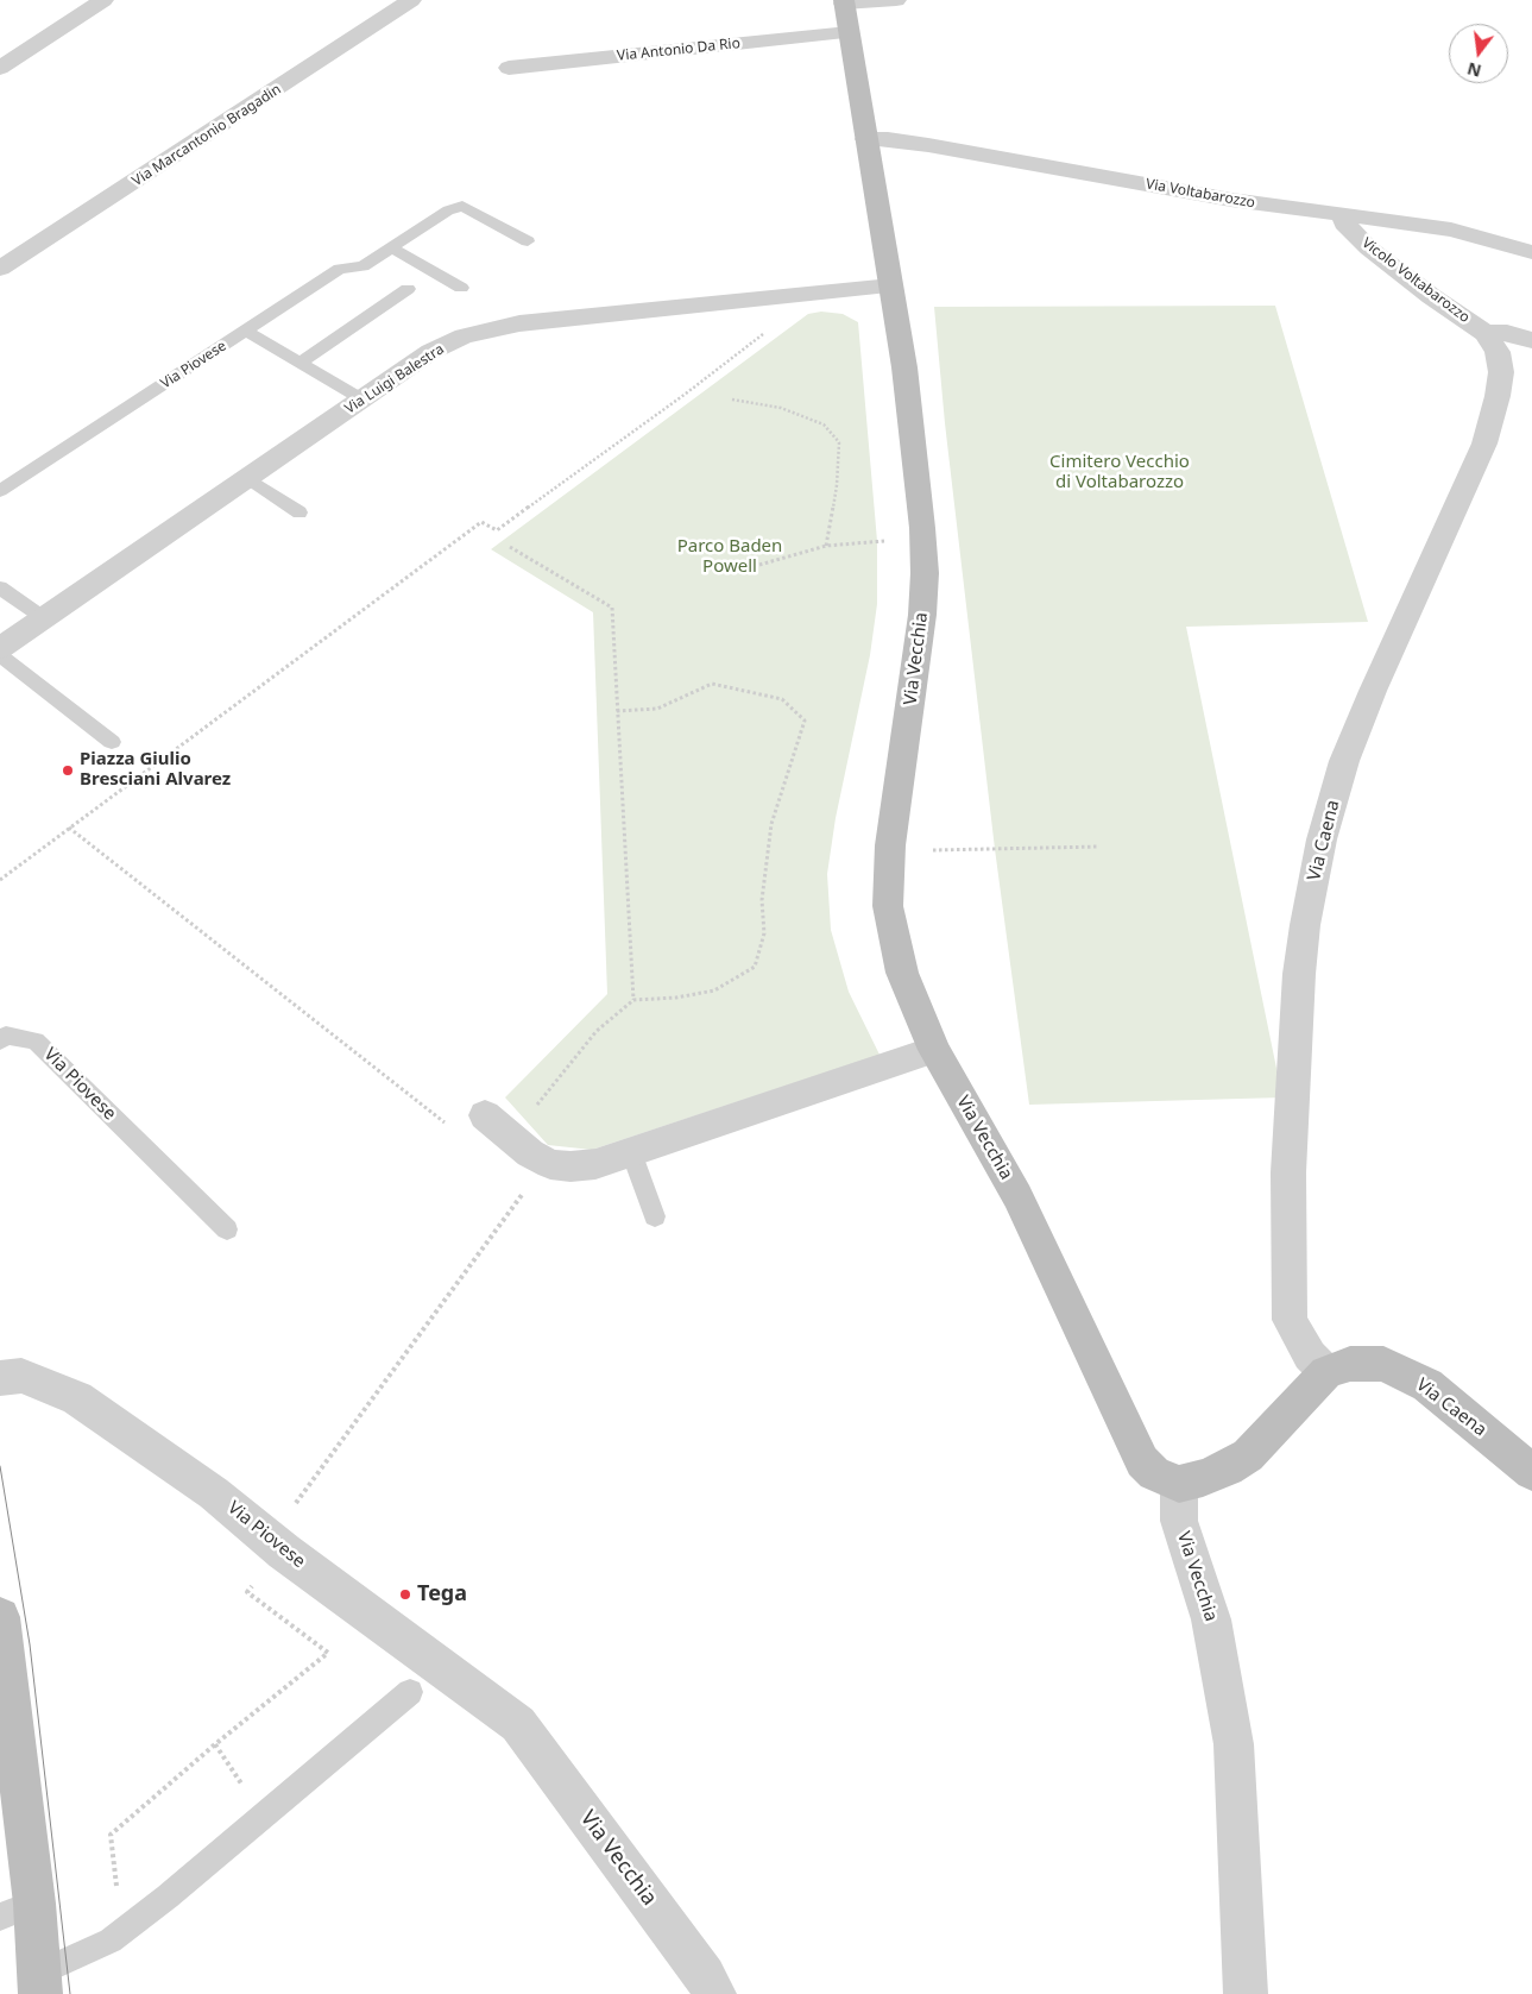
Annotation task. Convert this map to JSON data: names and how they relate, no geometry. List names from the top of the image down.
{
  "streets": {
    "street": [
      "Via Antonio Da Rio",
      "Via Marcantonio Bragadin",
      "Via Voltabarozzo",
      "Vicolo Voltabarozzo",
      "Via Piovese",
      "Via Luigi Balestra",
      "Via Vecchia",
      "Via Caena"
    ]
  },
  "crossings": [
    ["Via Voltabarozzo", "Vicolo Voltabarozzo"],
    ["Vicolo Voltabarozzo", "Via Caena"],
    ["Via Piovese", "Via Vecchia"],
    ["Via Luigi Balestra", "Via Vecchia"],
    ["Via Vecchia", "Via Caena"]
  ],
  "parks": ["Cimitero Vecchio di Voltabarozzo", "Parco Baden Powell"],
  "places": ["Piazza Giulio Bresciani Alvarez", "Tega"],
  "north": "bottom"
}
